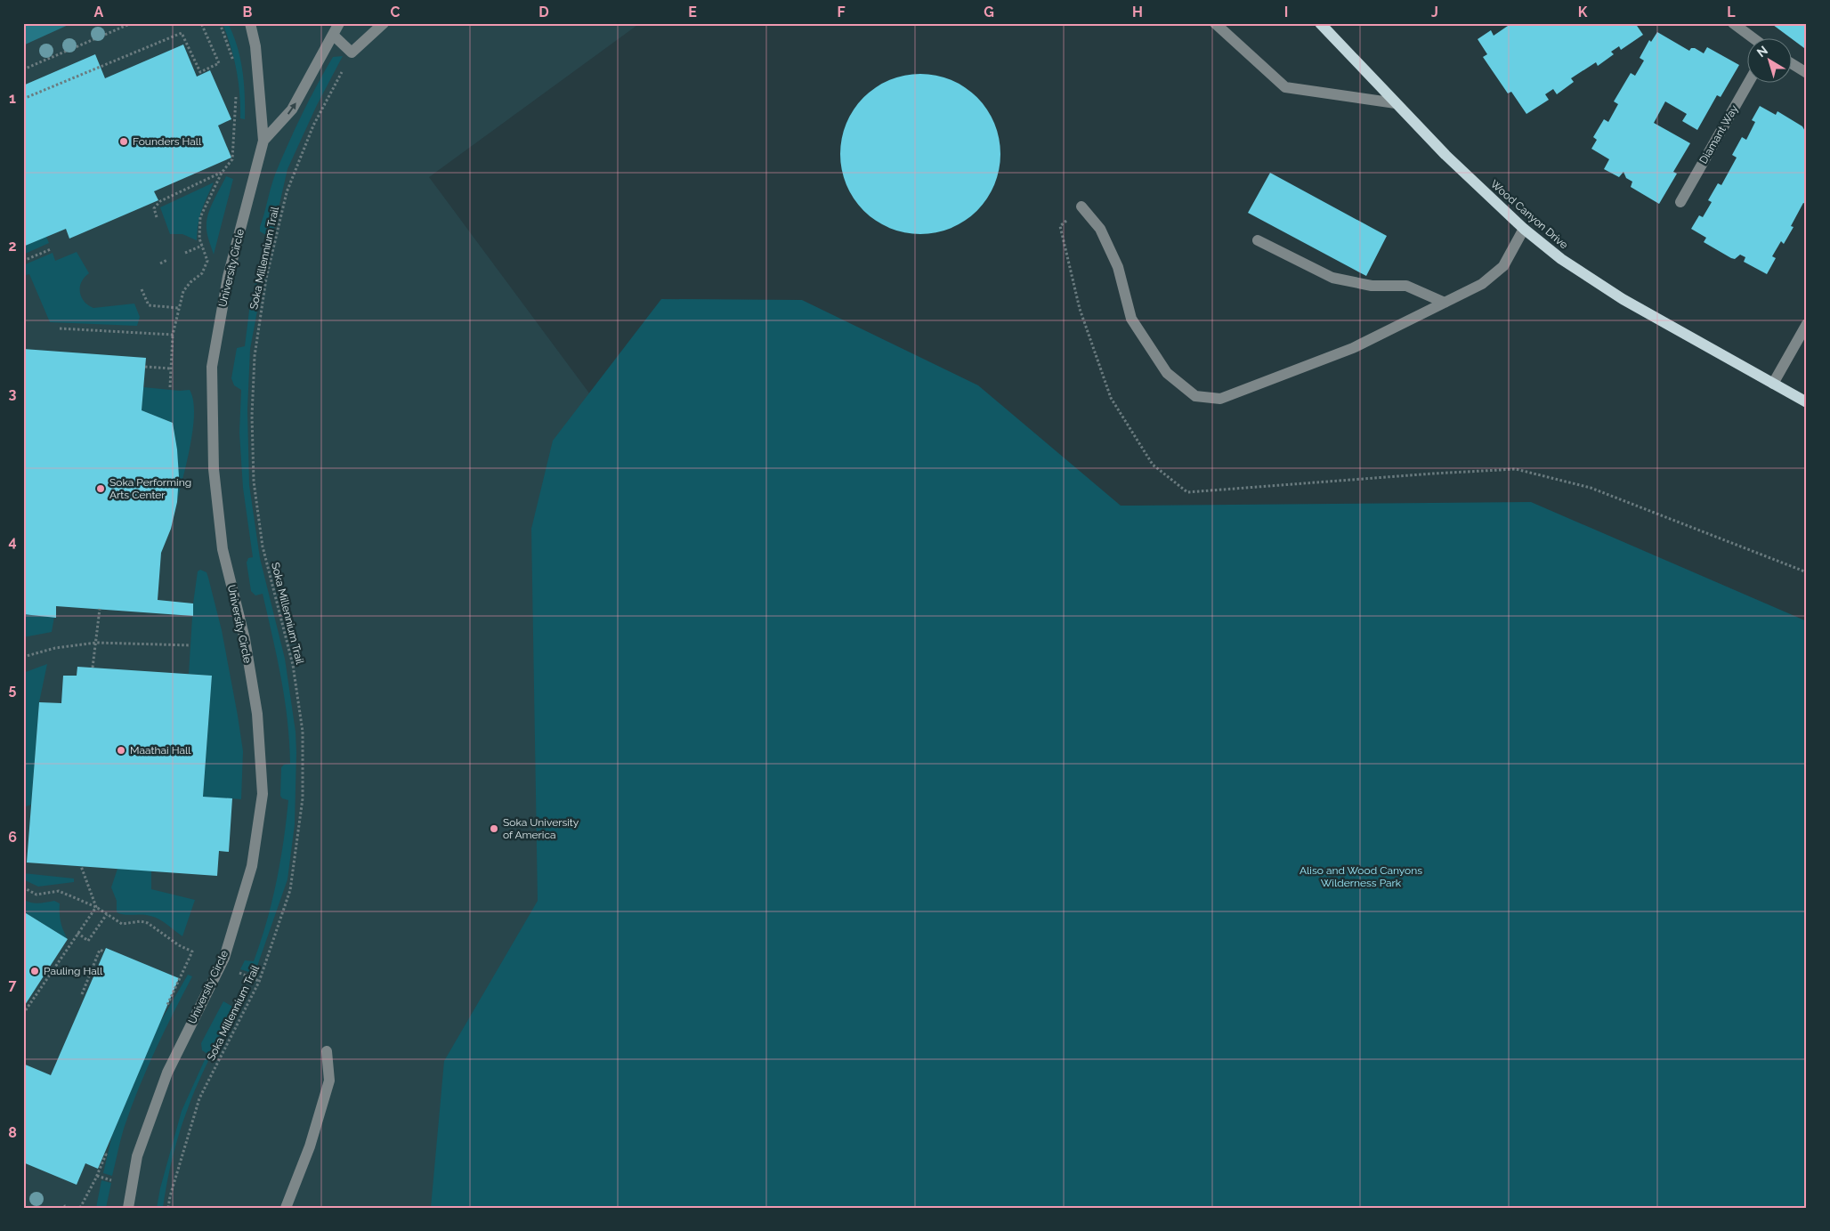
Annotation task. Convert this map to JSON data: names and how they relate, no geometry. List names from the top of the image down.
{
  "streets": {
    "main road": ["Wood Canyon Drive"],
    "street": ["Diamant Way", "University Circle"],
    "path": ["Soka Millennium Trail"]
  },
  "parks": ["Aliso and Wood Canyons Wilderness Park"],
  "places": [
    "Founders Hall",
    "Soka Performing Arts Center",
    "Maathai Hall",
    "Soka University of America",
    "Pauling Hall"
  ],
  "north": "top left",
  "grid": {
    "columns": [
      "A",
      "B",
      "C",
      "D",
      "E",
      "F",
      "G",
      "H",
      "I",
      "J",
      "K",
      "L"
    ],
    "rows": [
      "1",
      "2",
      "3",
      "4",
      "5",
      "6",
      "7",
      "8"
    ]
  }
}
